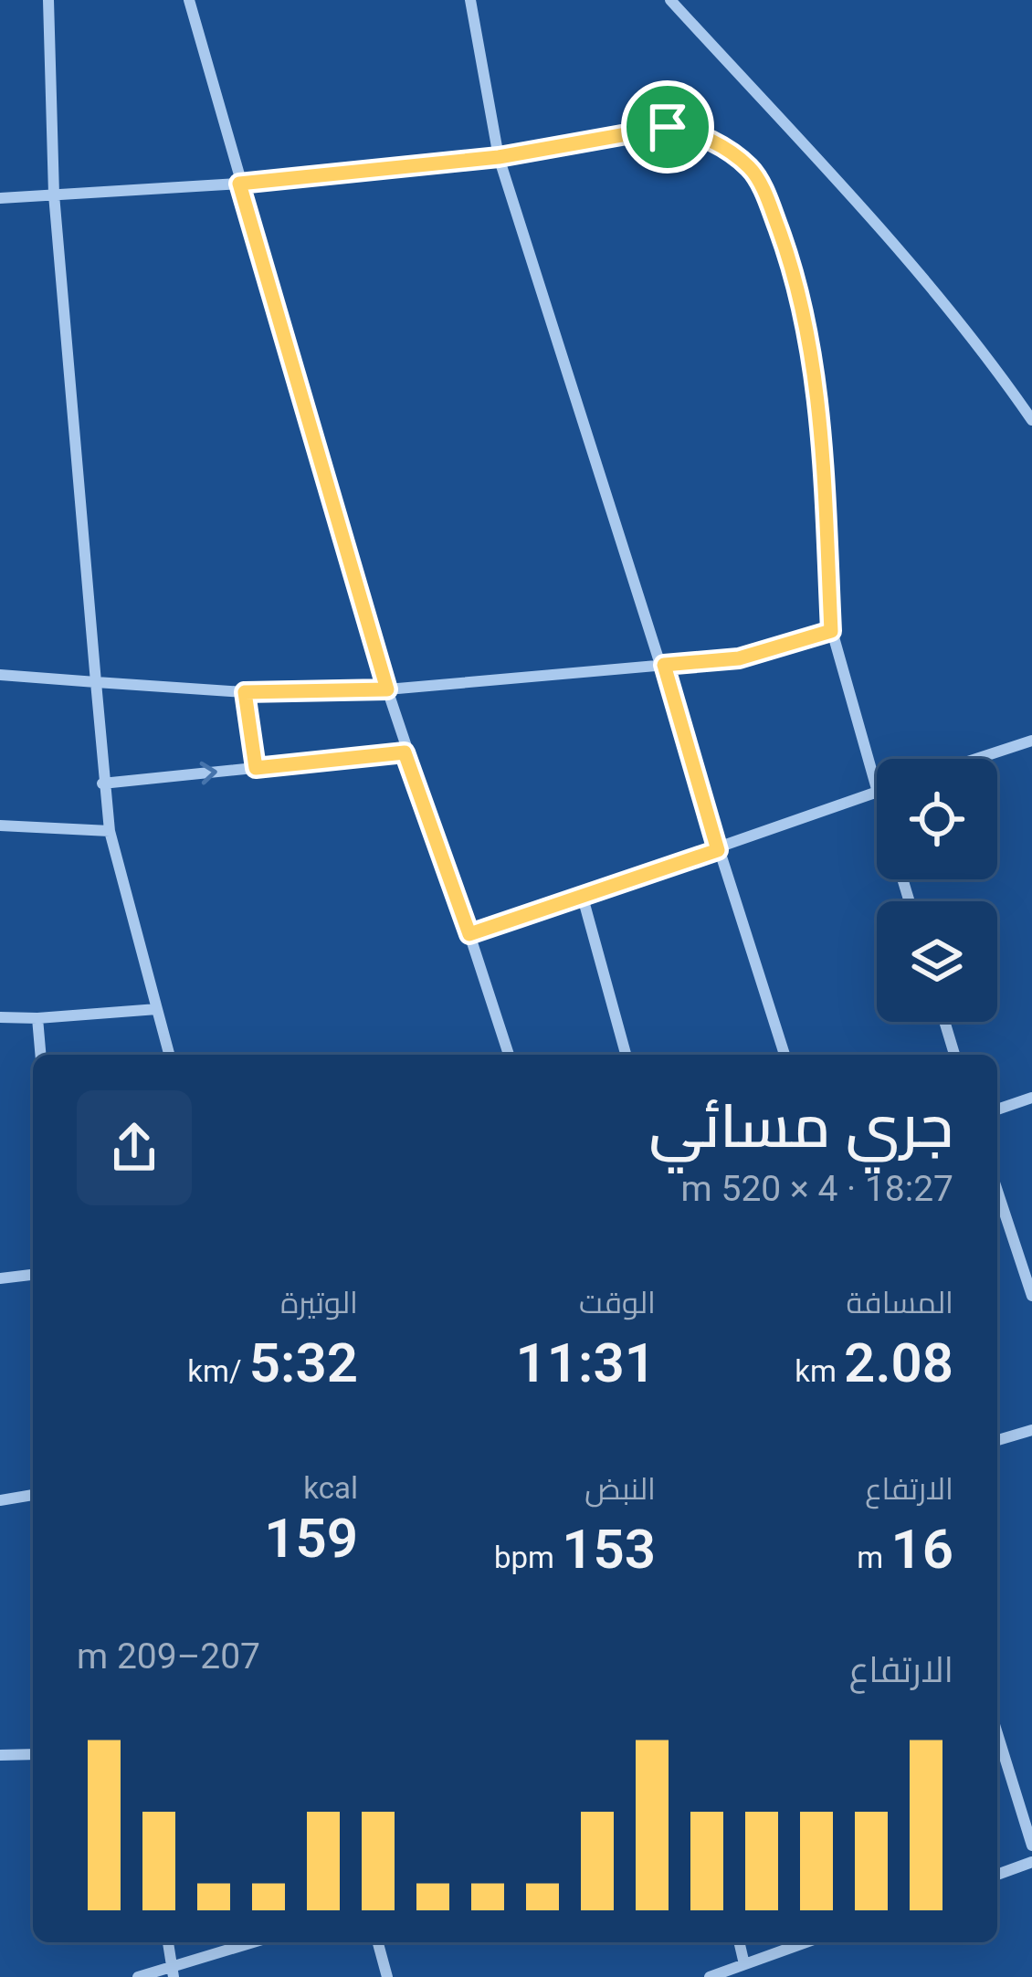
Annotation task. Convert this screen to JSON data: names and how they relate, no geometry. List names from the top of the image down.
{
  "page": {
    "heading": ["جري مسائي", "18:27 · 4 × 520 m"],
    "stats": [
      ["المسافة", "2.08 km"],
      ["الوقت", "11:31"],
      ["الوتيرة", "5:32 /km"],
      ["الارتفاع", "16 m"],
      ["النبض", "153 bpm"],
      ["kcal", "159"]
    ],
    "chart": ["الارتفاع", "207–209 m"]
  }
}
